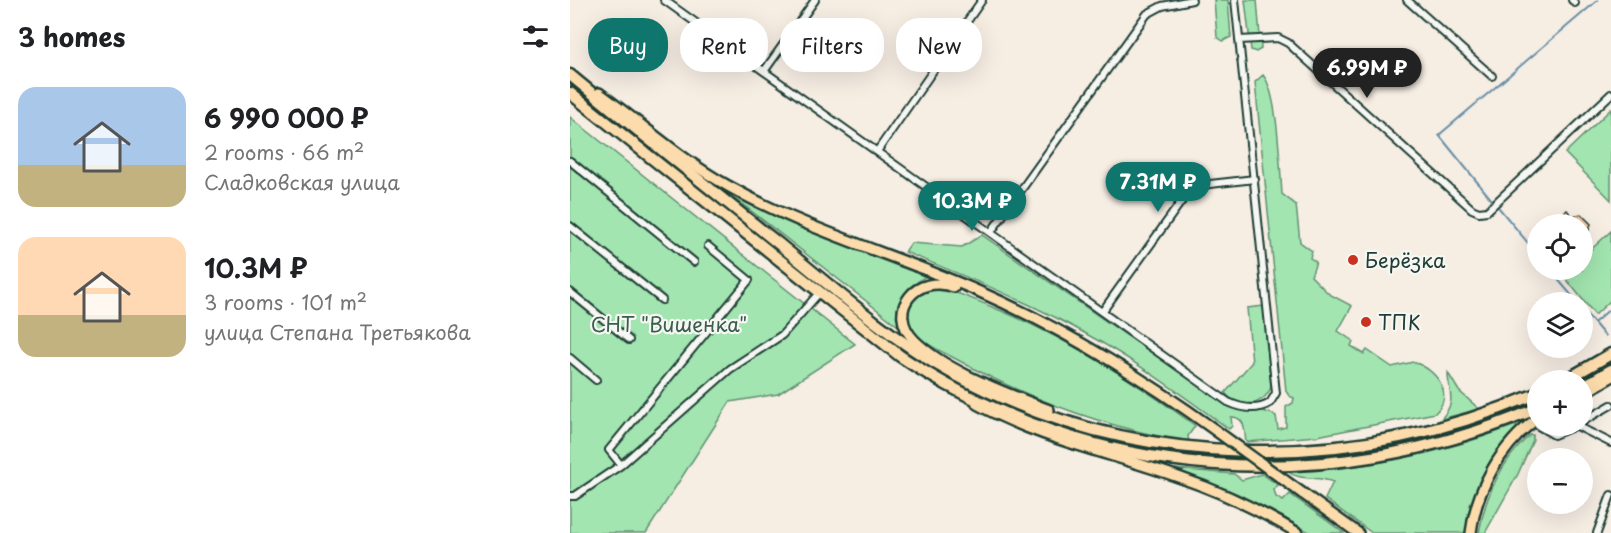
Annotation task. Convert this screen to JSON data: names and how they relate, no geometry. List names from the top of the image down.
{
  "parks": ["СНТ \"Вишенка\""],
  "places": ["Берёзка", "ТПК"],
  "page": {
    "heading": "3 homes",
    "chip": [
      "Buy",
      "Rent",
      "Filters",
      "New"
    ],
    "price": ["6.99M ₽", "7.31M ₽", "10.3M ₽"],
    "list": [
      {
        "name": "6 990 000 ₽",
        "note": "2 rooms · 66 m² · Сладковская улица"
      },
      {
        "name": "10.3M ₽",
        "note": "3 rooms · 101 m² · улица Степана Третьякова"
      }
    ],
    "map_buttons": ["+", "−"]
  }
}
